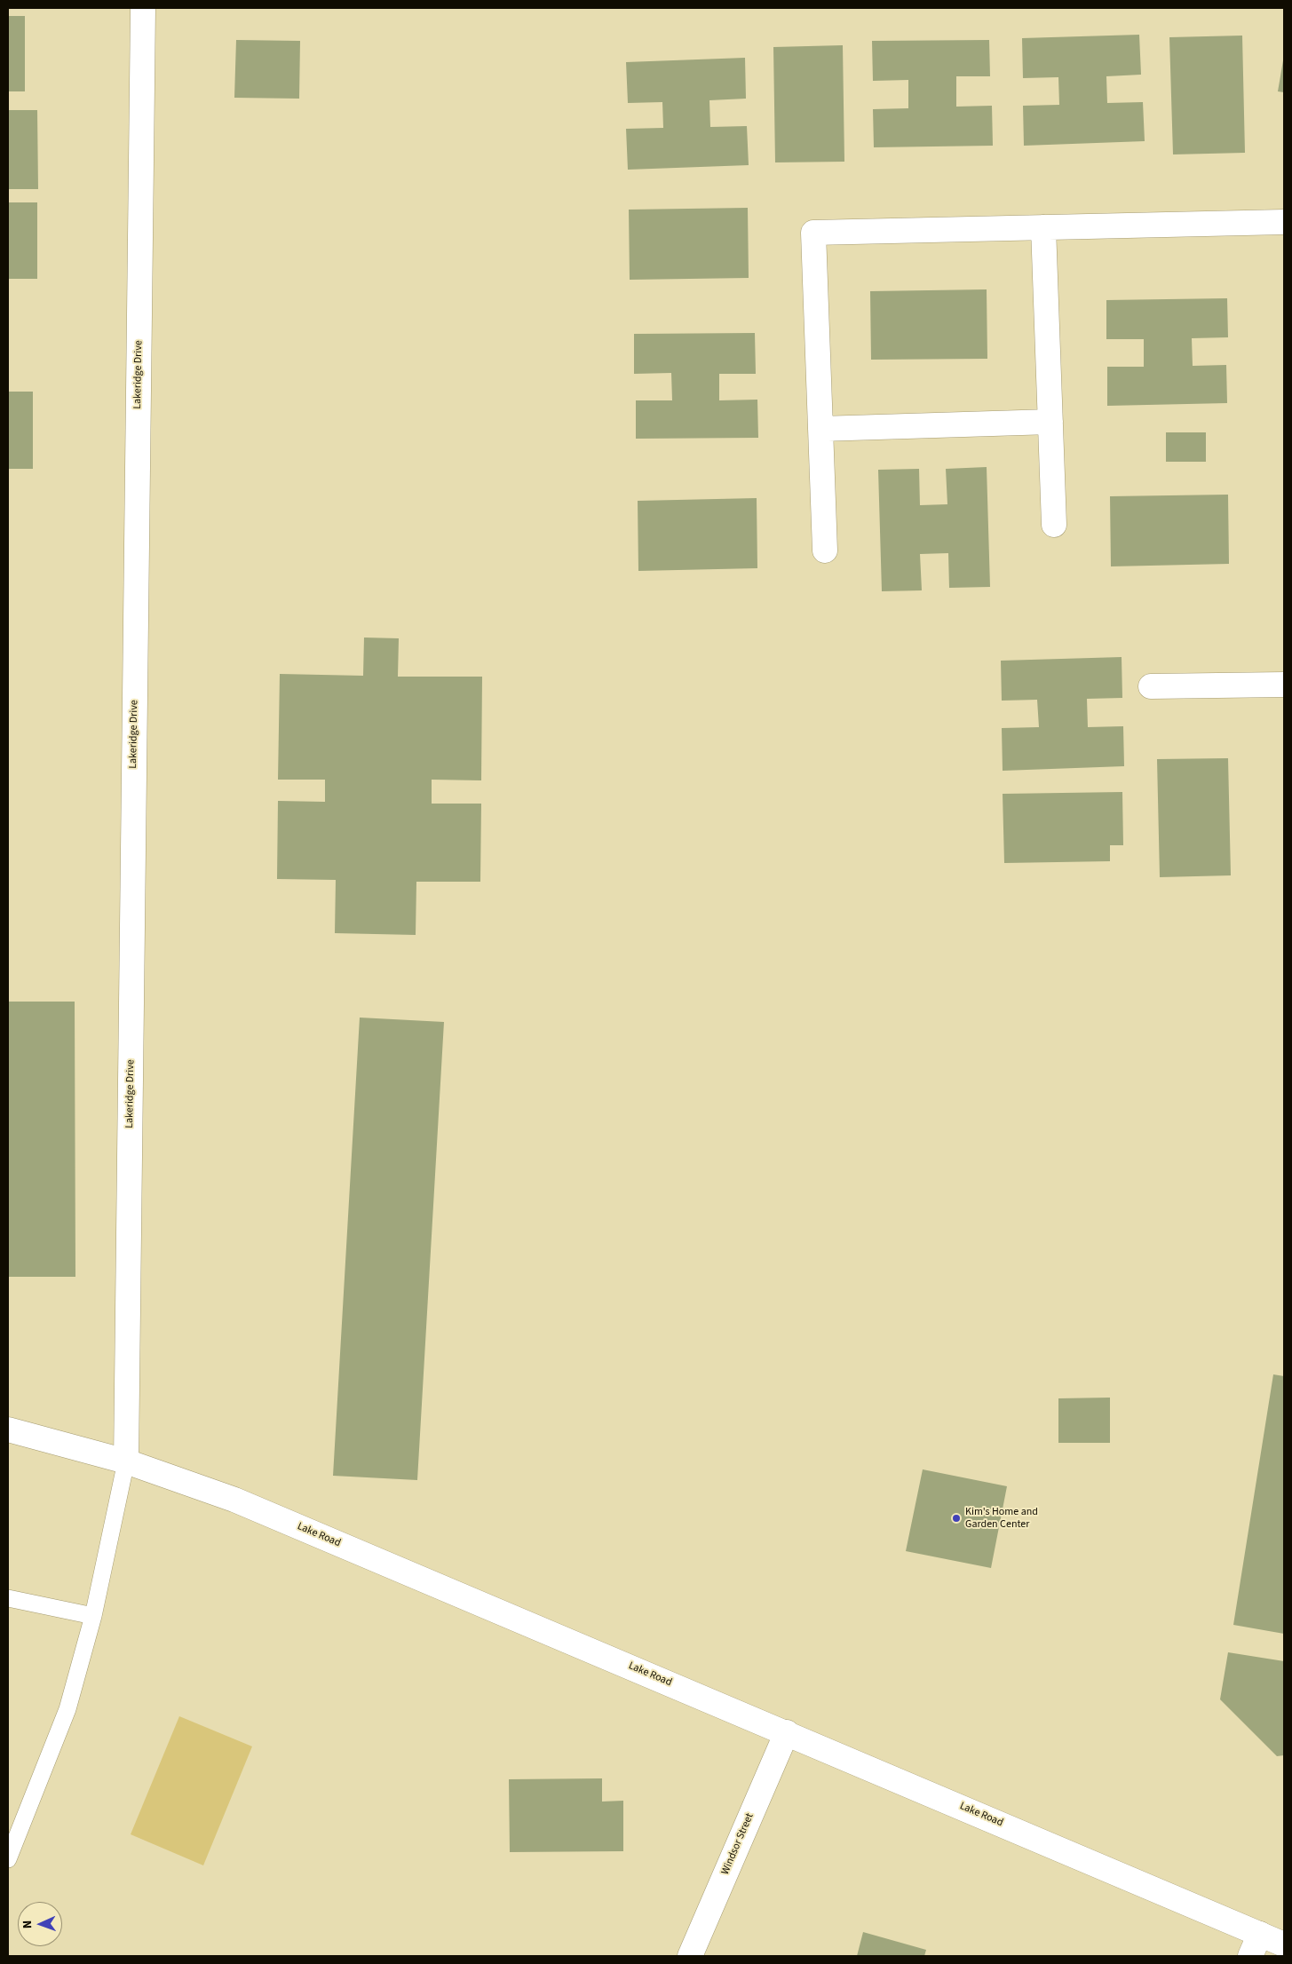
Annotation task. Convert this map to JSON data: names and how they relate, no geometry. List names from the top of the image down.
{
  "streets": {
    "street": ["Lakeridge Drive", "Lake Road", "Windsor Street"]
  },
  "crossings": [
    ["Lakeridge Drive", "Lake Road"],
    ["Lake Road", "Windsor Street"]
  ],
  "places": ["Kim's Home and Garden Center"],
  "north": "left"
}
